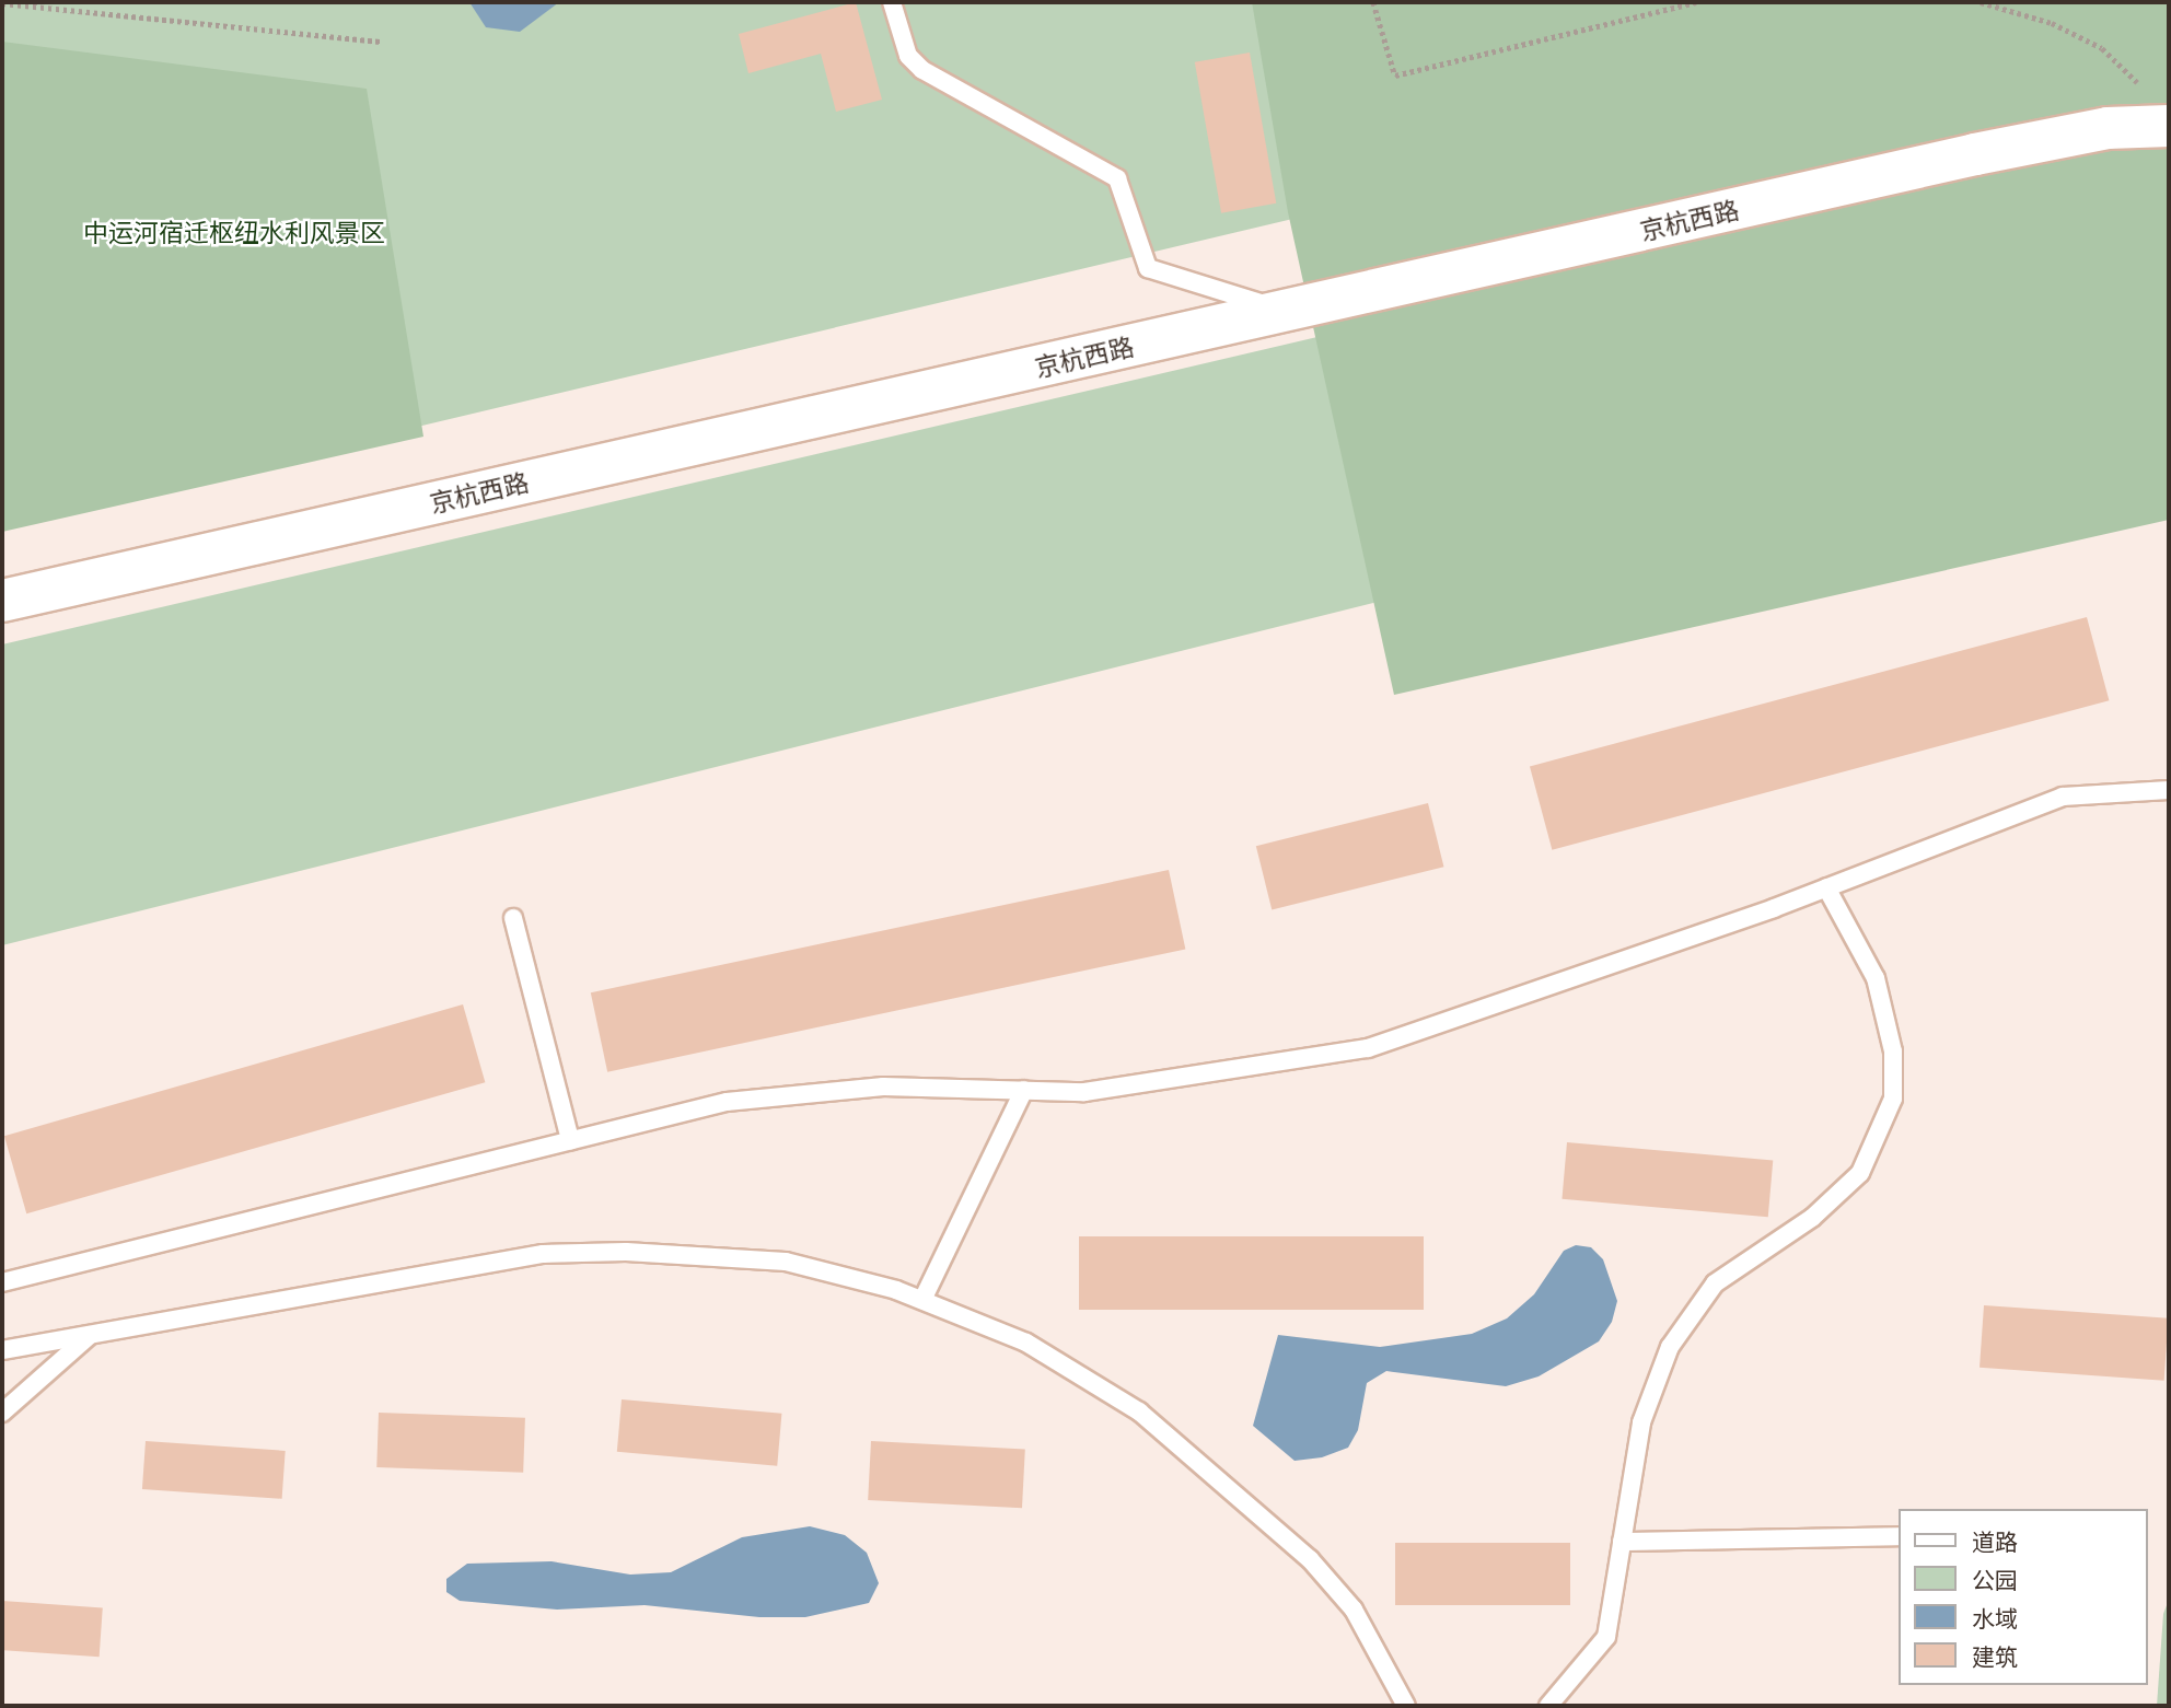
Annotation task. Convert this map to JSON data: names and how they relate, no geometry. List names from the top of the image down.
{
  "streets": {
    "street": ["京杭西路"]
  },
  "parks": ["中运河宿迁枢纽水利风景区"],
  "legend": [
    "道路",
    "公园",
    "水域",
    "建筑"
  ]
}
